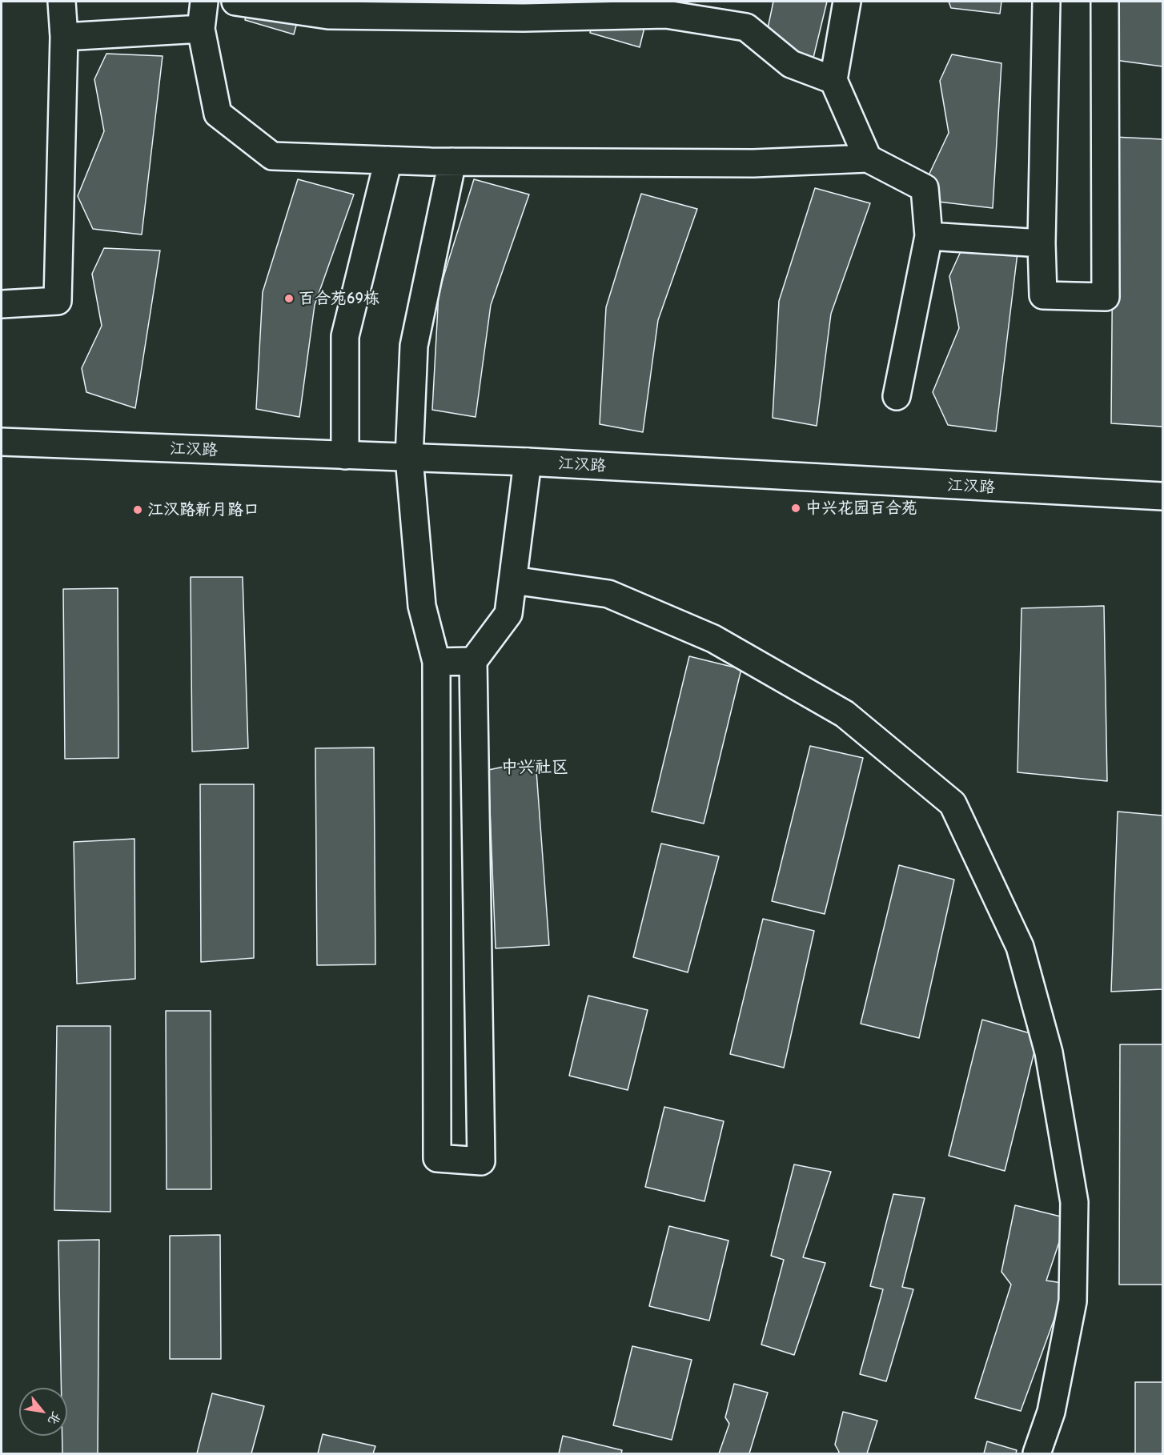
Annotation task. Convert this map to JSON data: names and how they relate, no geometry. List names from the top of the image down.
{
  "streets": {
    "street": ["江汉路"]
  },
  "districts": ["中兴社区"],
  "places": ["百合苑69栋", "中兴花园百合苑", "江汉路新月路口"],
  "north": "bottom right"
}
